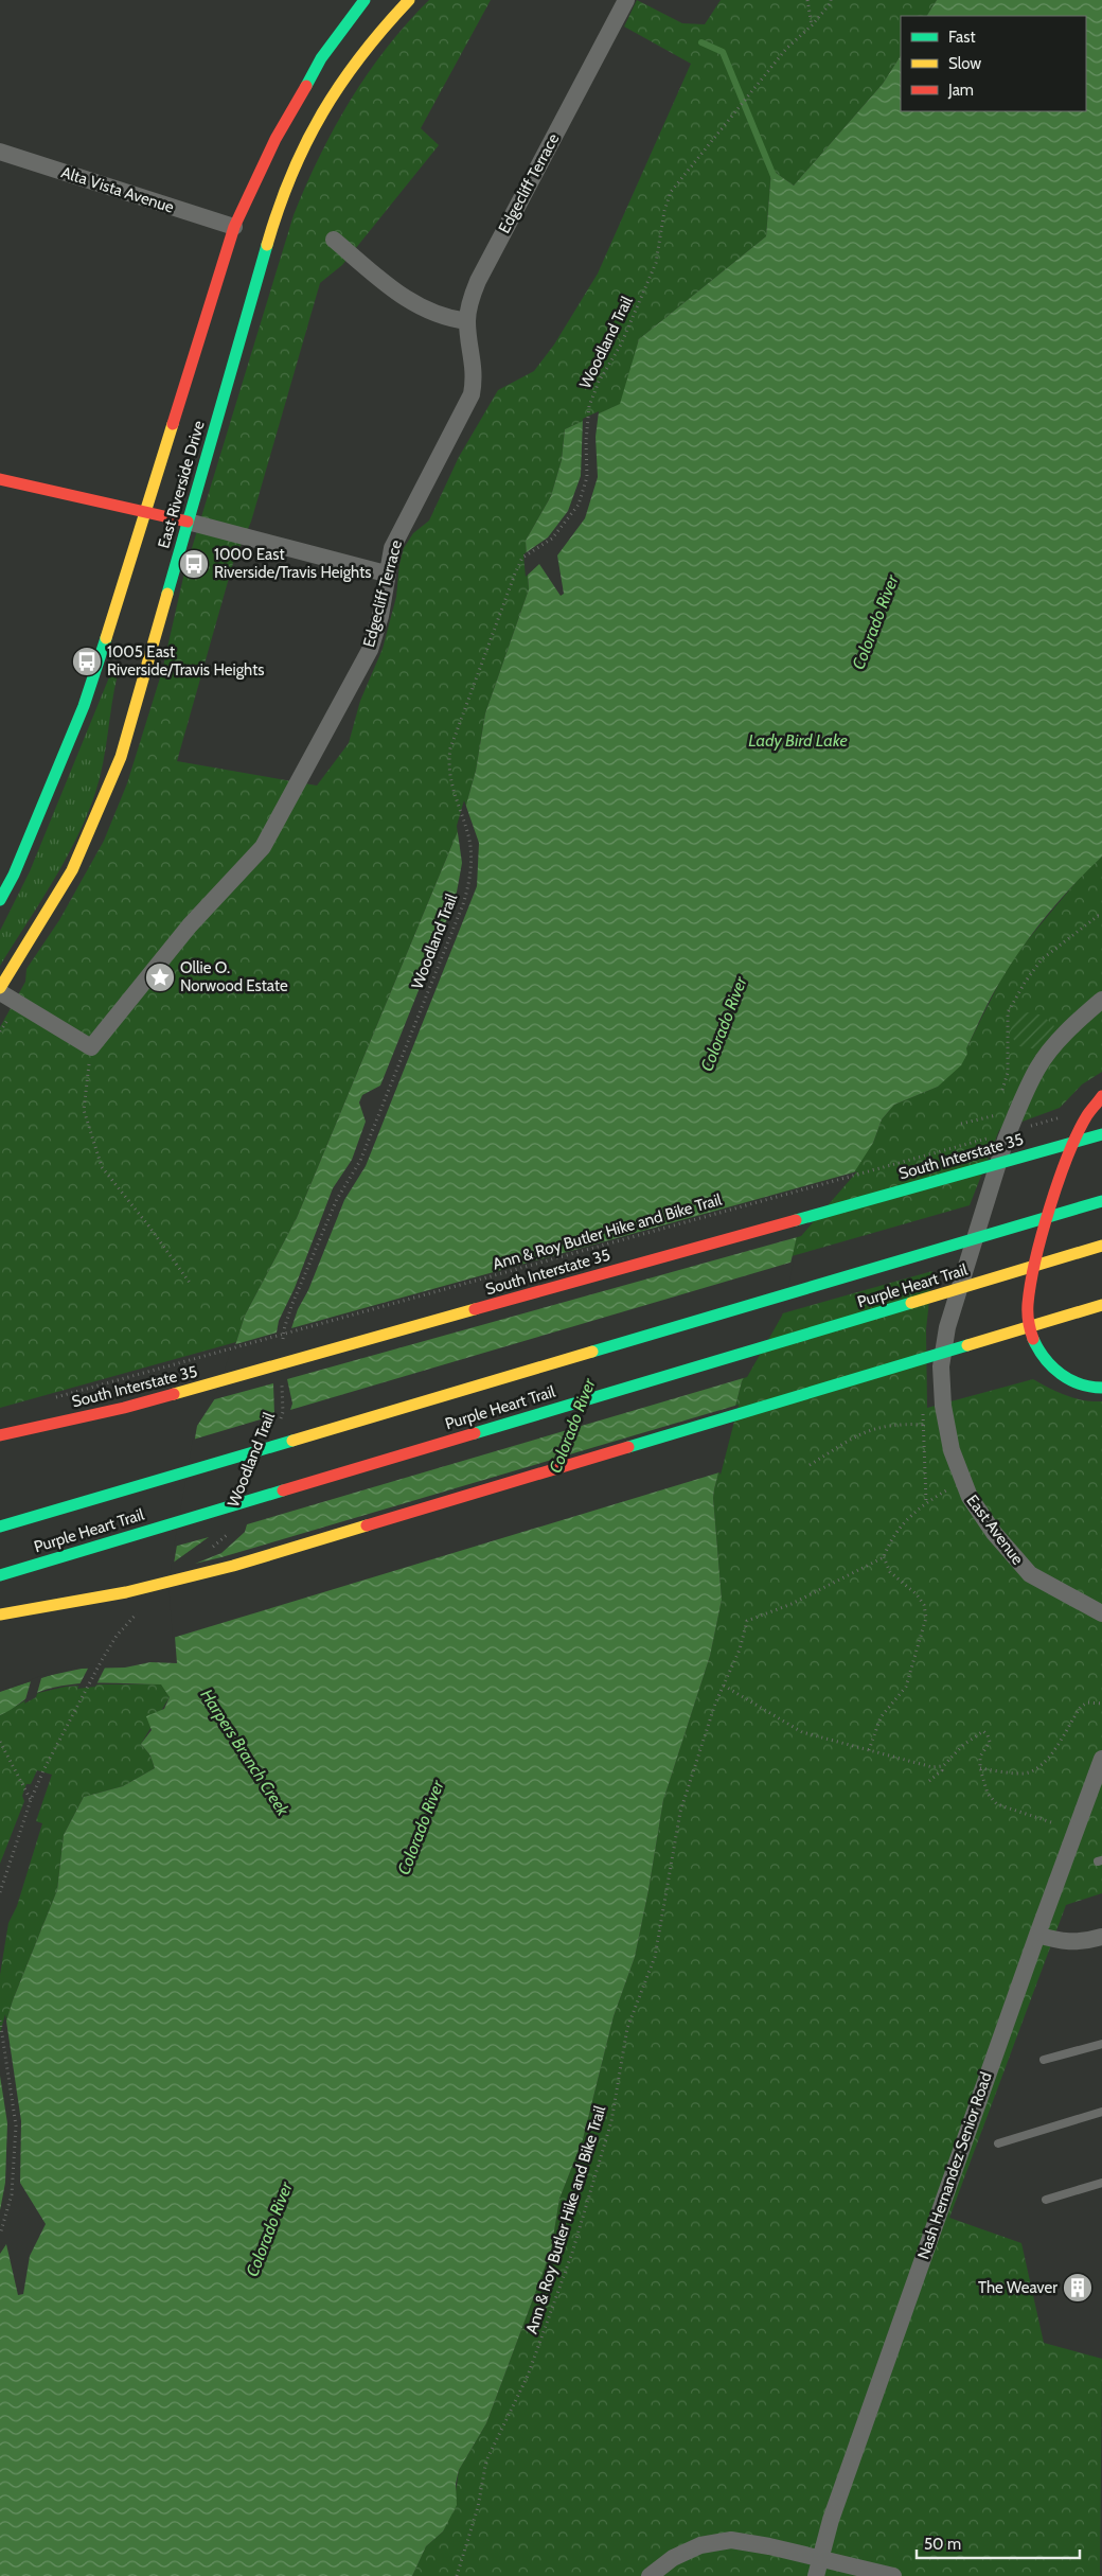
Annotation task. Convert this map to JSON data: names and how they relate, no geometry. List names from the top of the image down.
{
  "streets": {
    "main road": ["East Riverside Drive", "South Interstate 35", "Purple Heart Trail"],
    "street": [
      "Edgecliff Terrace",
      "Alta Vista Avenue",
      "East Avenue",
      "Nash Hernandez Senior Road"
    ],
    "path": ["Woodland Trail", "Ann & Roy Butler Hike and Bike Trail"]
  },
  "crossings": [
    ["Alta Vista Avenue", "East Riverside Drive"]
  ],
  "water": ["Colorado River", "Lady Bird Lake", "Harpers Branch Creek"],
  "places": {
    "bus stop": ["1000 East Riverside/Travis Heights", "1005 East Riverside/Travis Heights"],
    "place": ["Ollie O. Norwood Estate"],
    "building": ["The Weaver"]
  },
  "legend": ["Fast", "Slow", "Jam"],
  "scale_bar": "50 m"
}
